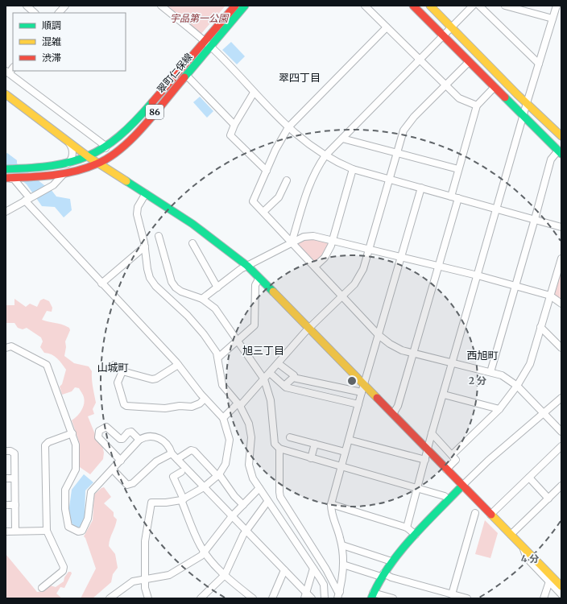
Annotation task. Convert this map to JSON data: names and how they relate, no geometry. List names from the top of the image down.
{
  "streets": {
    "street": ["翠町仁保線", "86"]
  },
  "districts": [
    "翠四丁目",
    "旭三丁目",
    "西旭町",
    "山城町"
  ],
  "parks": ["宇品第一公園"],
  "legend": ["順調", "混雑", "渋滞"],
  "rings": ["2 分", "4 分"]
}
